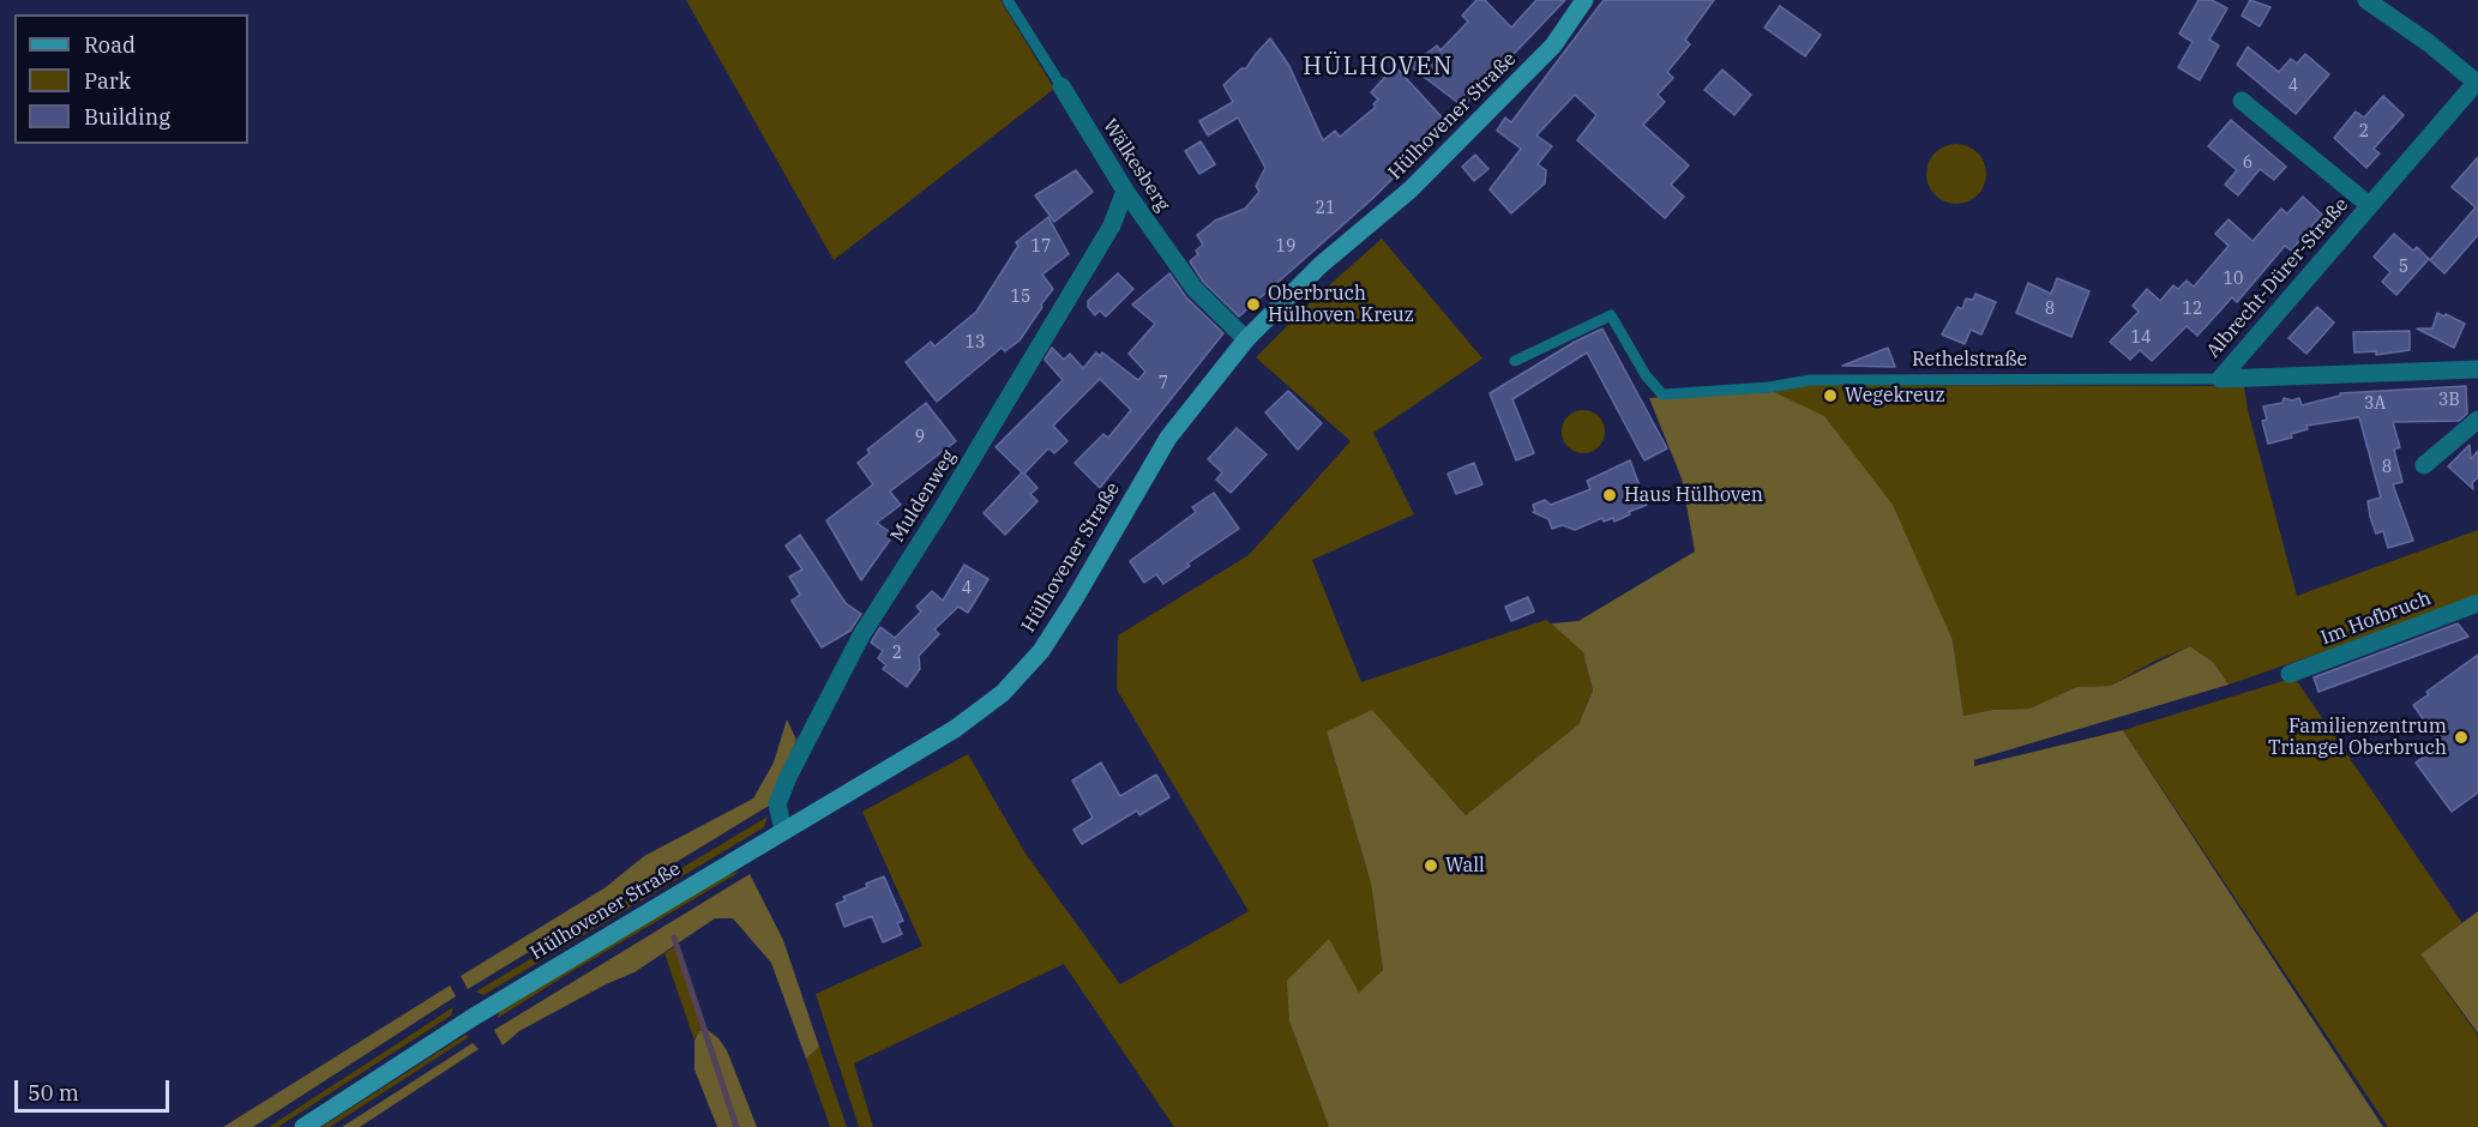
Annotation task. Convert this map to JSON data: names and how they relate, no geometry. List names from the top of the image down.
{
  "streets": {
    "main road": ["Hülhovener Straße"],
    "street": [
      "Wälkesberg",
      "Albrecht-Dürer-Straße",
      "Rethelstraße",
      "Muldenweg",
      "Im Hofbruch"
    ]
  },
  "crossings": [
    ["Hülhovener Straße", "Wälkesberg"],
    ["Hülhovener Straße", "Muldenweg"],
    ["Wälkesberg", "Muldenweg"],
    ["Albrecht-Dürer-Straße", "Rethelstraße"]
  ],
  "districts": ["HÜLHOVEN"],
  "places": [
    "Oberbruch Hülhoven Kreuz",
    "Wegekreuz",
    "Haus Hülhoven",
    "Familienzentrum Triangel Oberbruch",
    "Wall"
  ],
  "house_numbers": [
    "4",
    "2",
    "6",
    "21",
    "17",
    "19",
    "5",
    "10",
    "15",
    "8",
    "12",
    "14",
    "13",
    "7",
    "3B",
    "3A",
    "9",
    "8",
    "4",
    "2"
  ],
  "legend": ["Road", "Park", "Building"],
  "scale_bar": "50 m"
}
